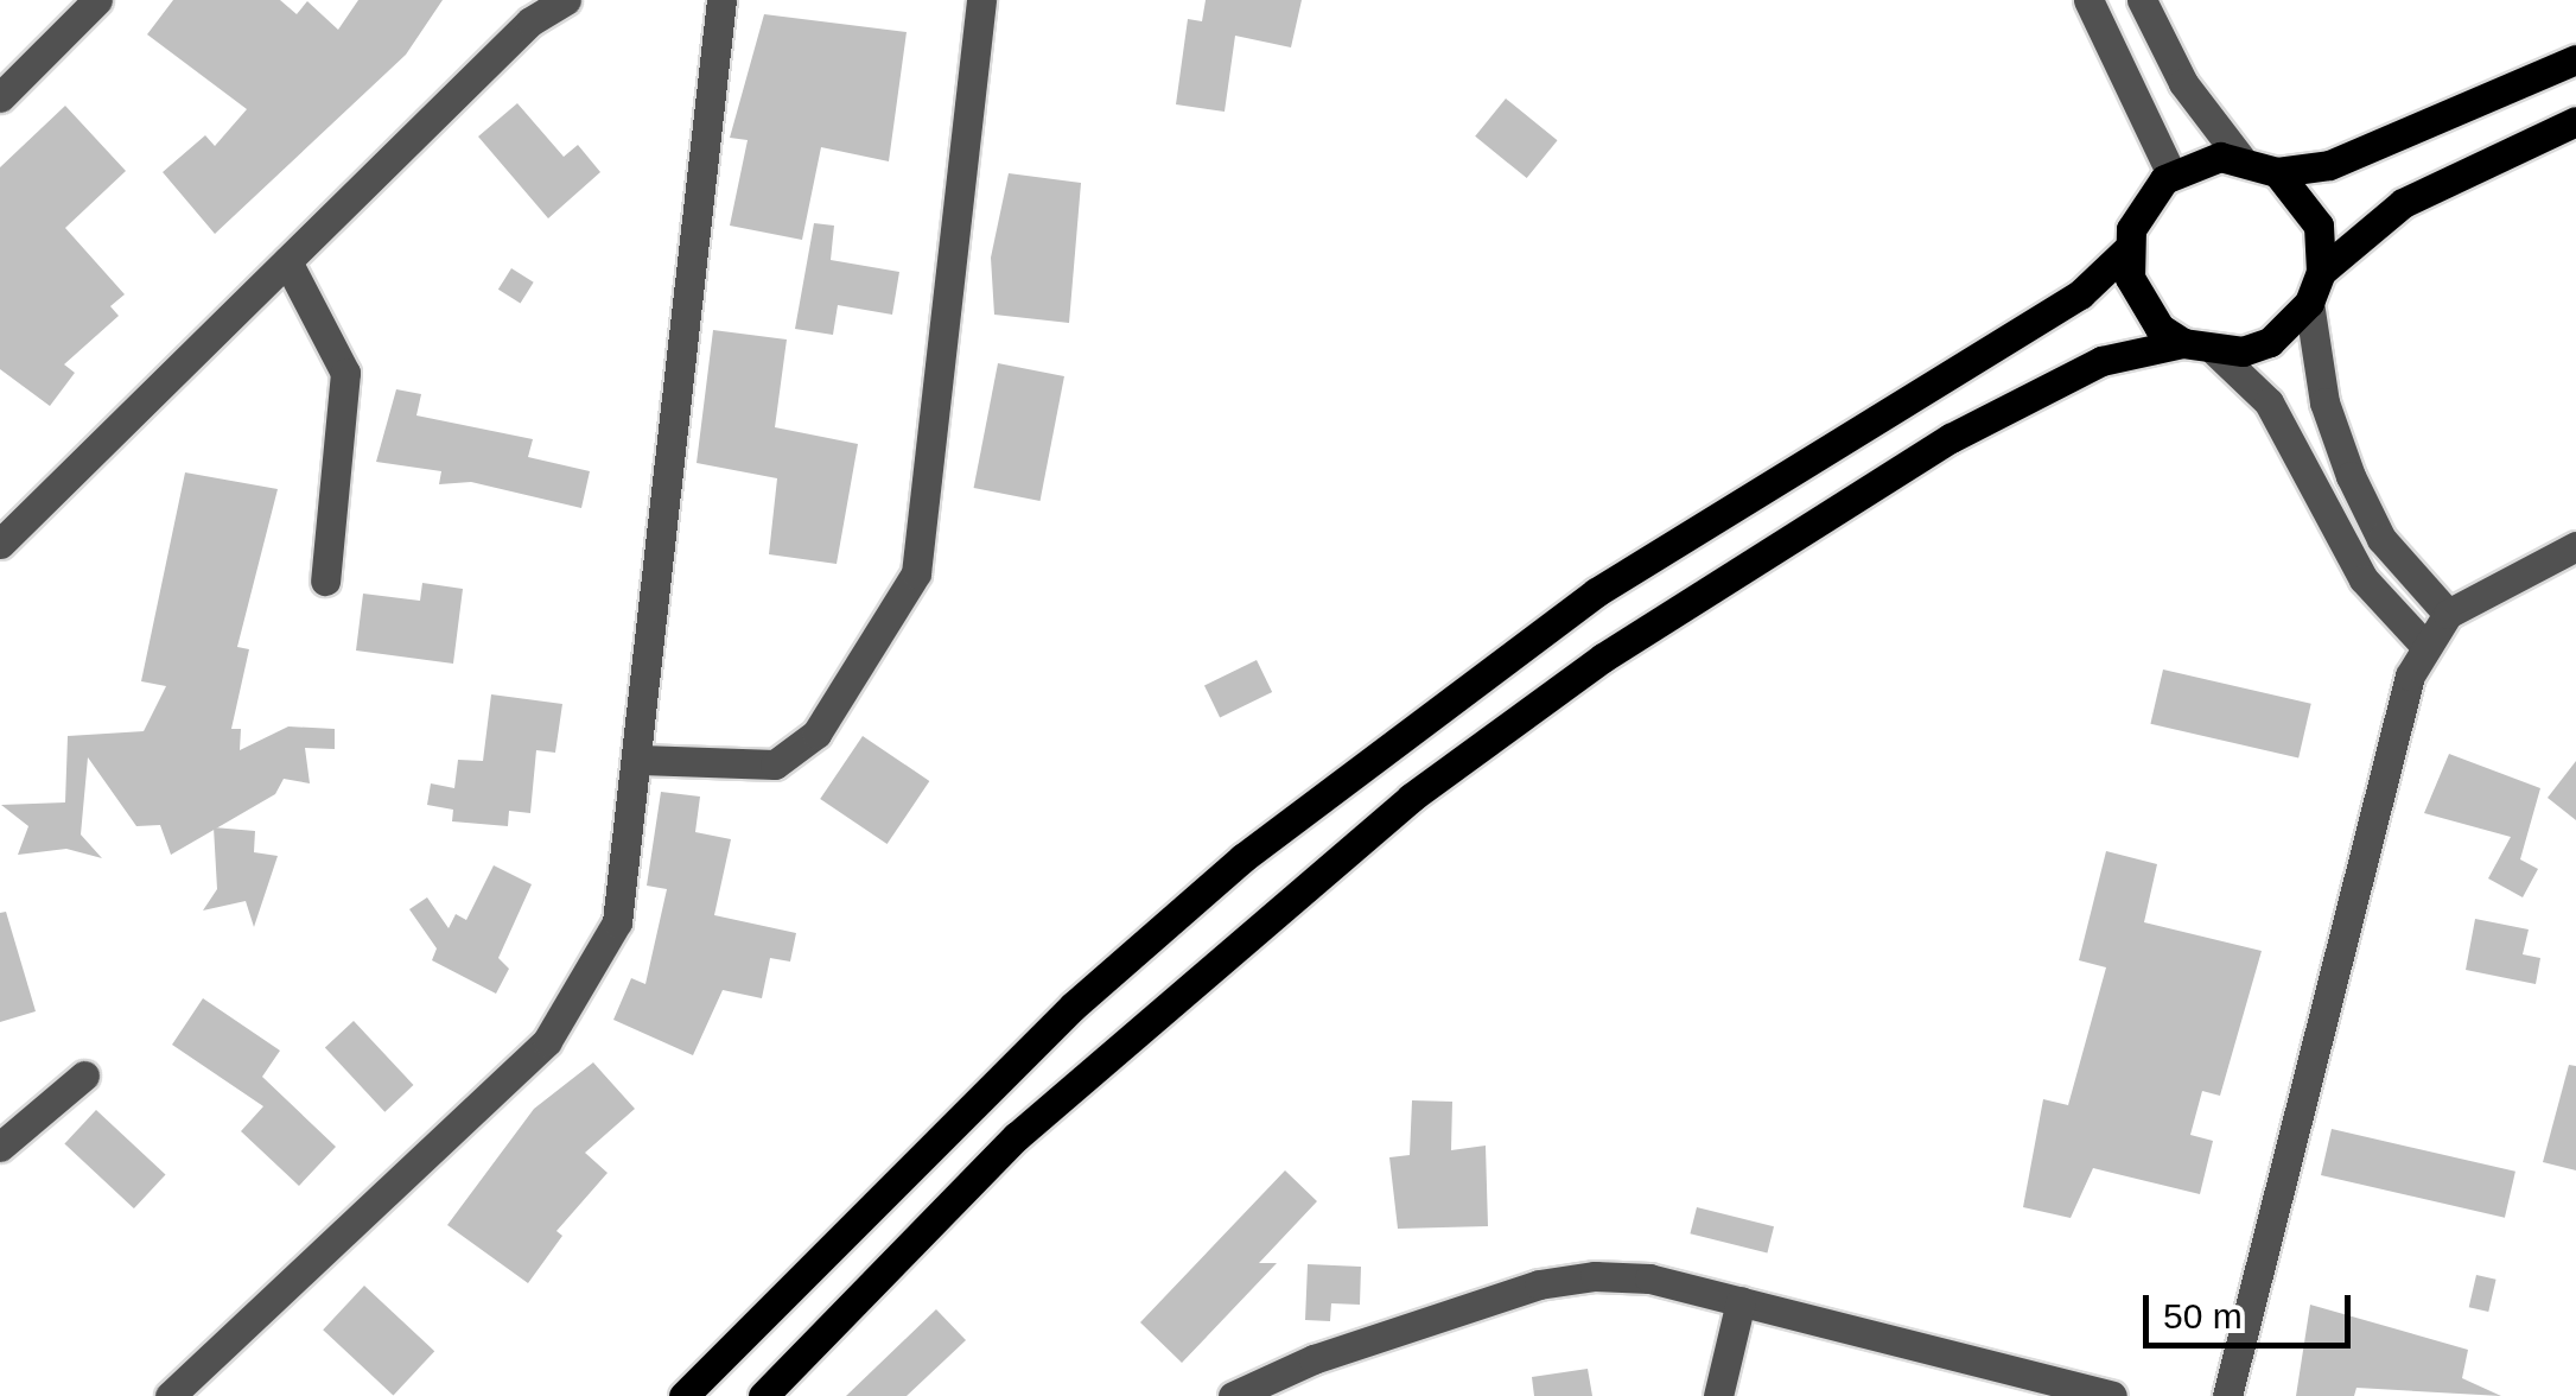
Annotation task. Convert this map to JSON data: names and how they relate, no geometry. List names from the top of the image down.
{
  "scale_bar": "50 m"
}
